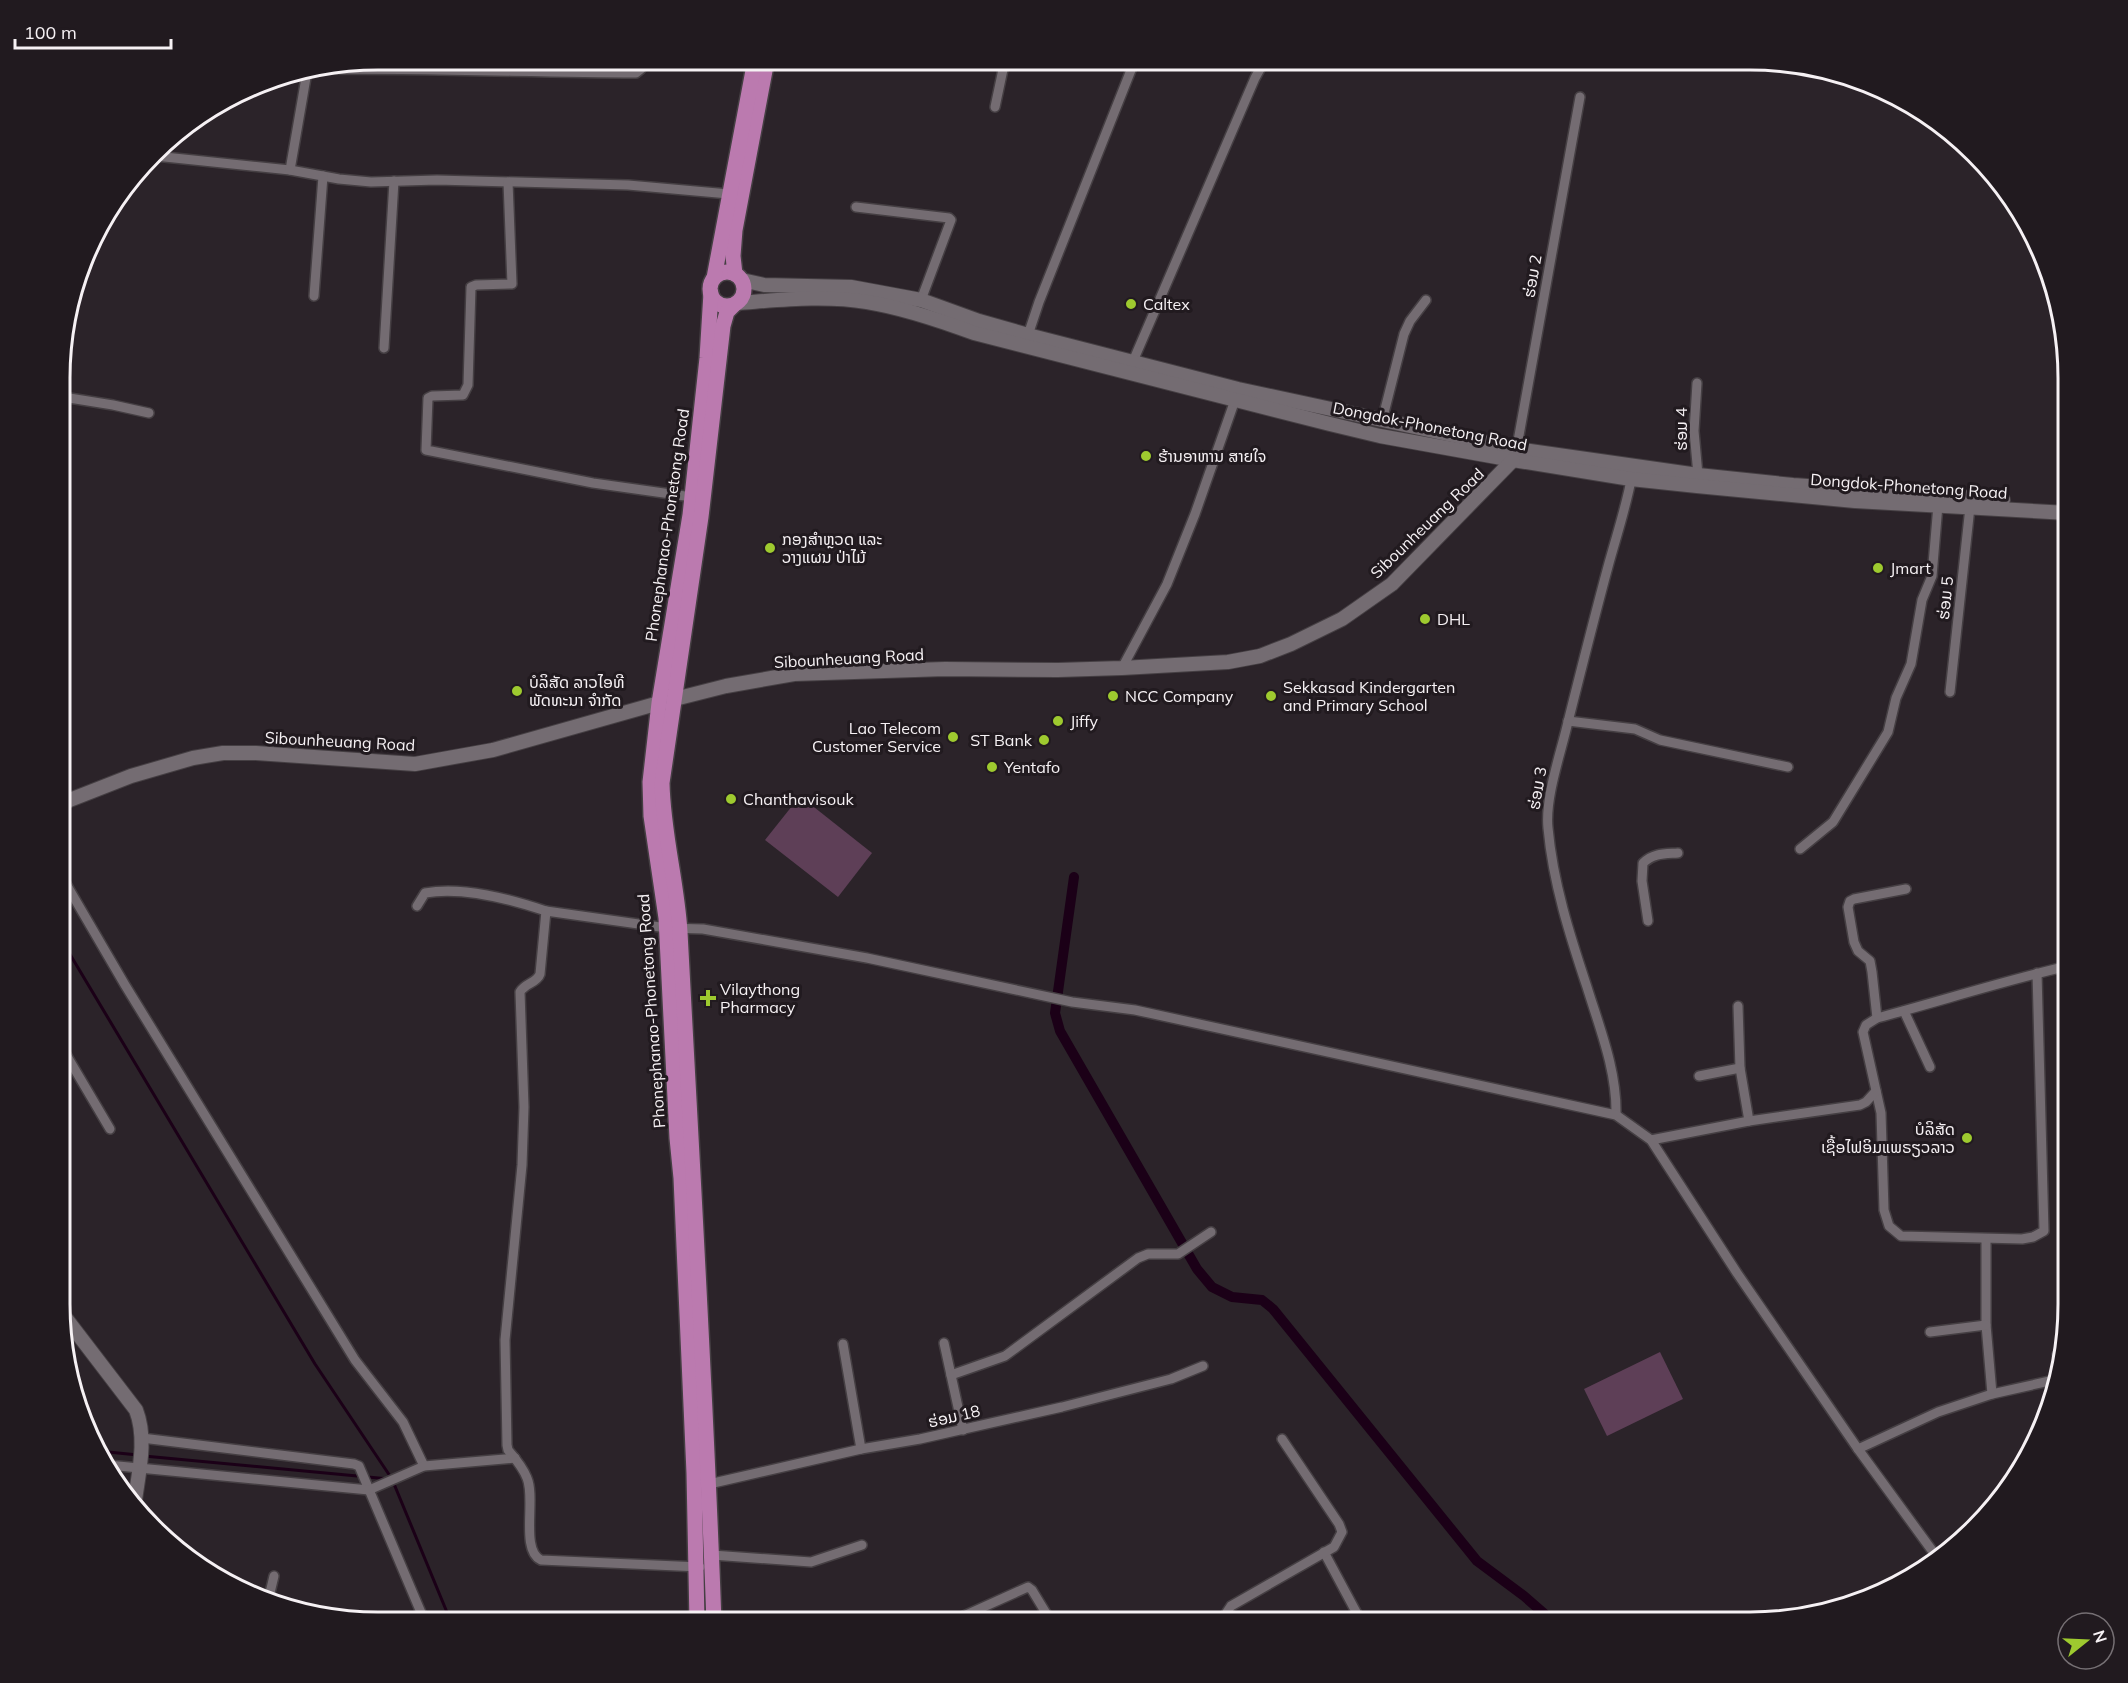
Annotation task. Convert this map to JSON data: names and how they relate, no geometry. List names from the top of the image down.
{
  "streets": {
    "main road": ["Dongdok-Phonetong Road", "Sibounheuang Road", "Phonephanao-Phonetong Road"],
    "street": [
      "ຮ່ອມ 2",
      "ຮ່ອມ 4",
      "ຮ່ອມ 5",
      "ຮ່ອມ 3",
      "ຮ່ອມ 18"
    ]
  },
  "crossings": [
    ["ຮ່ອມ 2", "Dongdok-Phonetong Road"],
    ["ຮ່ອມ 2", "Sibounheuang Road"],
    ["Dongdok-Phonetong Road", "ຮ່ອມ 4"],
    ["Dongdok-Phonetong Road", "Sibounheuang Road"],
    ["Dongdok-Phonetong Road", "ຮ່ອມ 5"],
    ["Dongdok-Phonetong Road", "ຮ່ອມ 3"],
    ["Sibounheuang Road", "Phonephanao-Phonetong Road"],
    ["Phonephanao-Phonetong Road", "ຮ່ອມ 18"]
  ],
  "places": {
    "other": [
      "Caltex",
      "ຮ້ານອາຫານ ສາຍໃຈ",
      "ກອງສໍາຫຼວດ ແລະ ວາງແຜນ ປ່າໄມ້",
      "Jmart",
      "DHL",
      "ບໍລິສັດ ລາວໄອທີ ພັດທະນາ ຈຳກັດ",
      "NCC Company",
      "Sekkasad Kindergarten and Primary School",
      "Jiffy",
      "Lao Telecom Customer Service",
      "ST Bank",
      "Yentafo",
      "Chanthavisouk",
      "ບໍລິສັດ ເຊື້ອໄຟອິມແພຣຽວລາວ"
    ],
    "health": ["Vilaythong Pharmacy"]
  },
  "scale_bar": "100 m",
  "north": "right"
}
